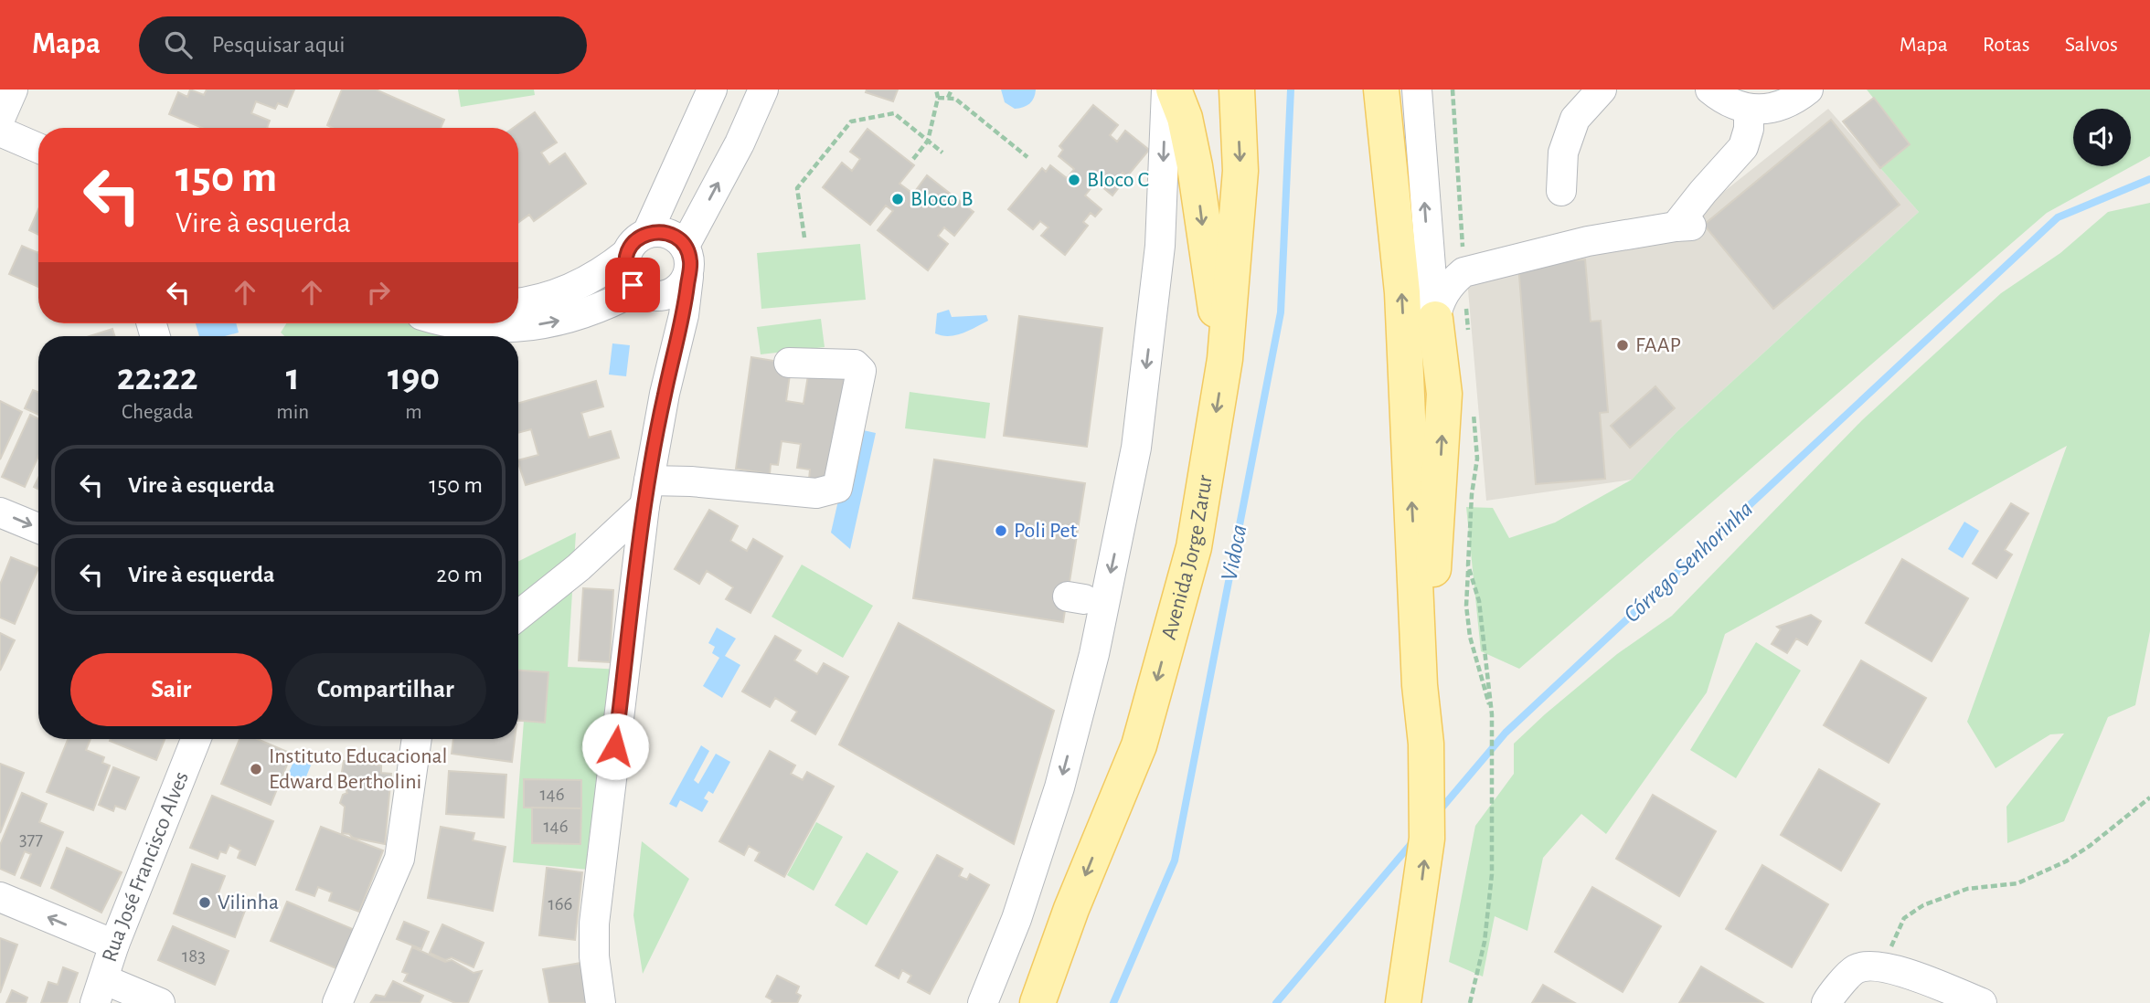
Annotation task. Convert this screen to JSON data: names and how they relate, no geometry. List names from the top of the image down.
{
  "streets": {
    "main road": ["Avenida Jorge Zarur"],
    "street": ["Rua José Francisco Alves"]
  },
  "water": ["Vidoca", "Córrego Senhorinha"],
  "places": [
    "Bloco C",
    "Bloco B",
    "FAAP",
    "Poli Pet",
    "Instituto Educacional Edward Bertholini",
    "Vilinha"
  ],
  "house_numbers": [
    "146",
    "146",
    "377",
    "166",
    "183"
  ],
  "page": {
    "header": "Mapa",
    "search": "Pesquisar aqui",
    "nav": ["Mapa", "Rotas", "Salvos"],
    "turn": ["150 m", "Vire à esquerda"],
    "eta": [
      "22:22",
      "Chegada",
      "1",
      "min",
      "190",
      "m"
    ],
    "list": [
      {
        "name": "Vire à esquerda",
        "value": "150 m"
      },
      {
        "name": "Vire à esquerda",
        "value": "20 m"
      }
    ],
    "buttons": ["Sair", "Compartilhar"]
  }
}
